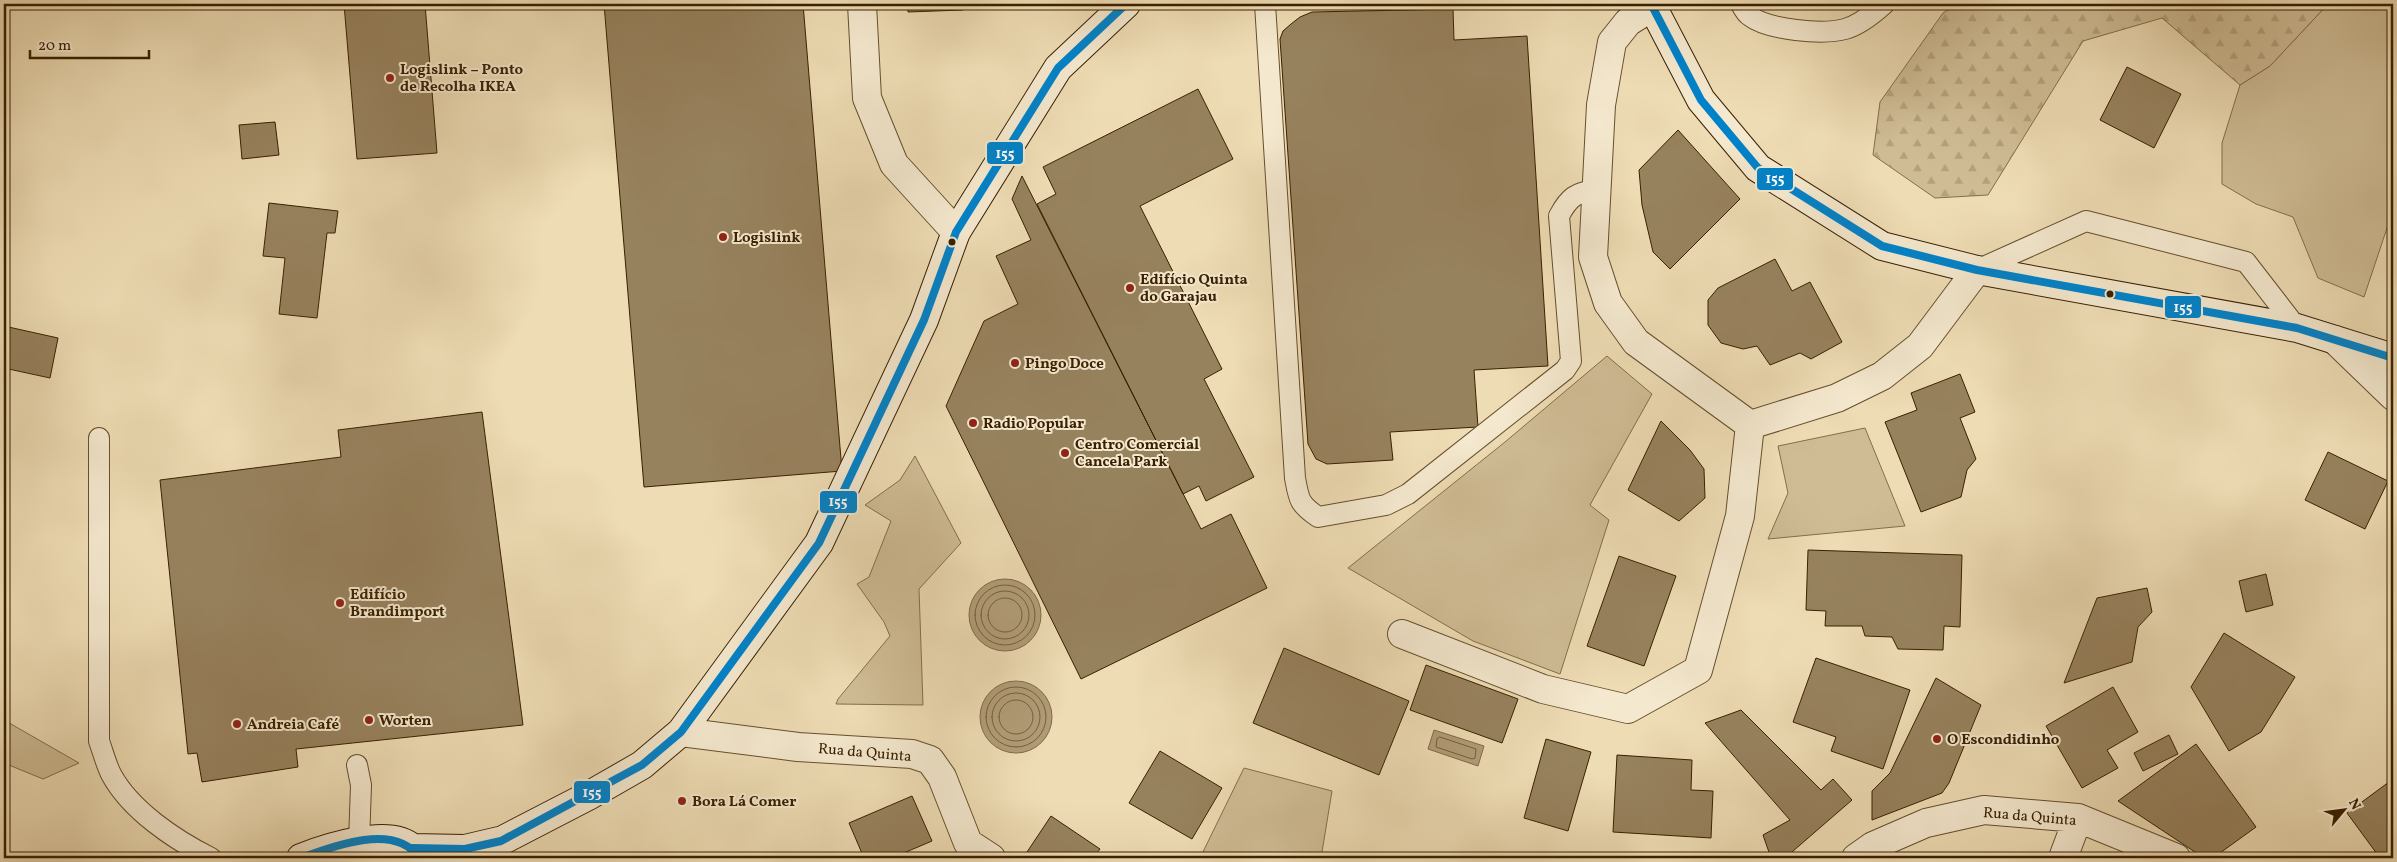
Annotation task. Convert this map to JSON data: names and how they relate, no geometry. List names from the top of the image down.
{
  "streets": {
    "street": ["Rua da Quinta"]
  },
  "places": [
    "Logislink – Ponto de Recolha IKEA",
    "Logislink",
    "Edifício Quinta do Garajau",
    "Pingo Doce",
    "Radio Popular",
    "Centro Comercial Cancela Park",
    "Edifício Brandimport",
    "Worten",
    "Andreia Café",
    "O Escondidinho",
    "Bora Lá Comer"
  ],
  "lines": ["transit line 155"],
  "scale_bar": "20 m",
  "north": "top right"
}
